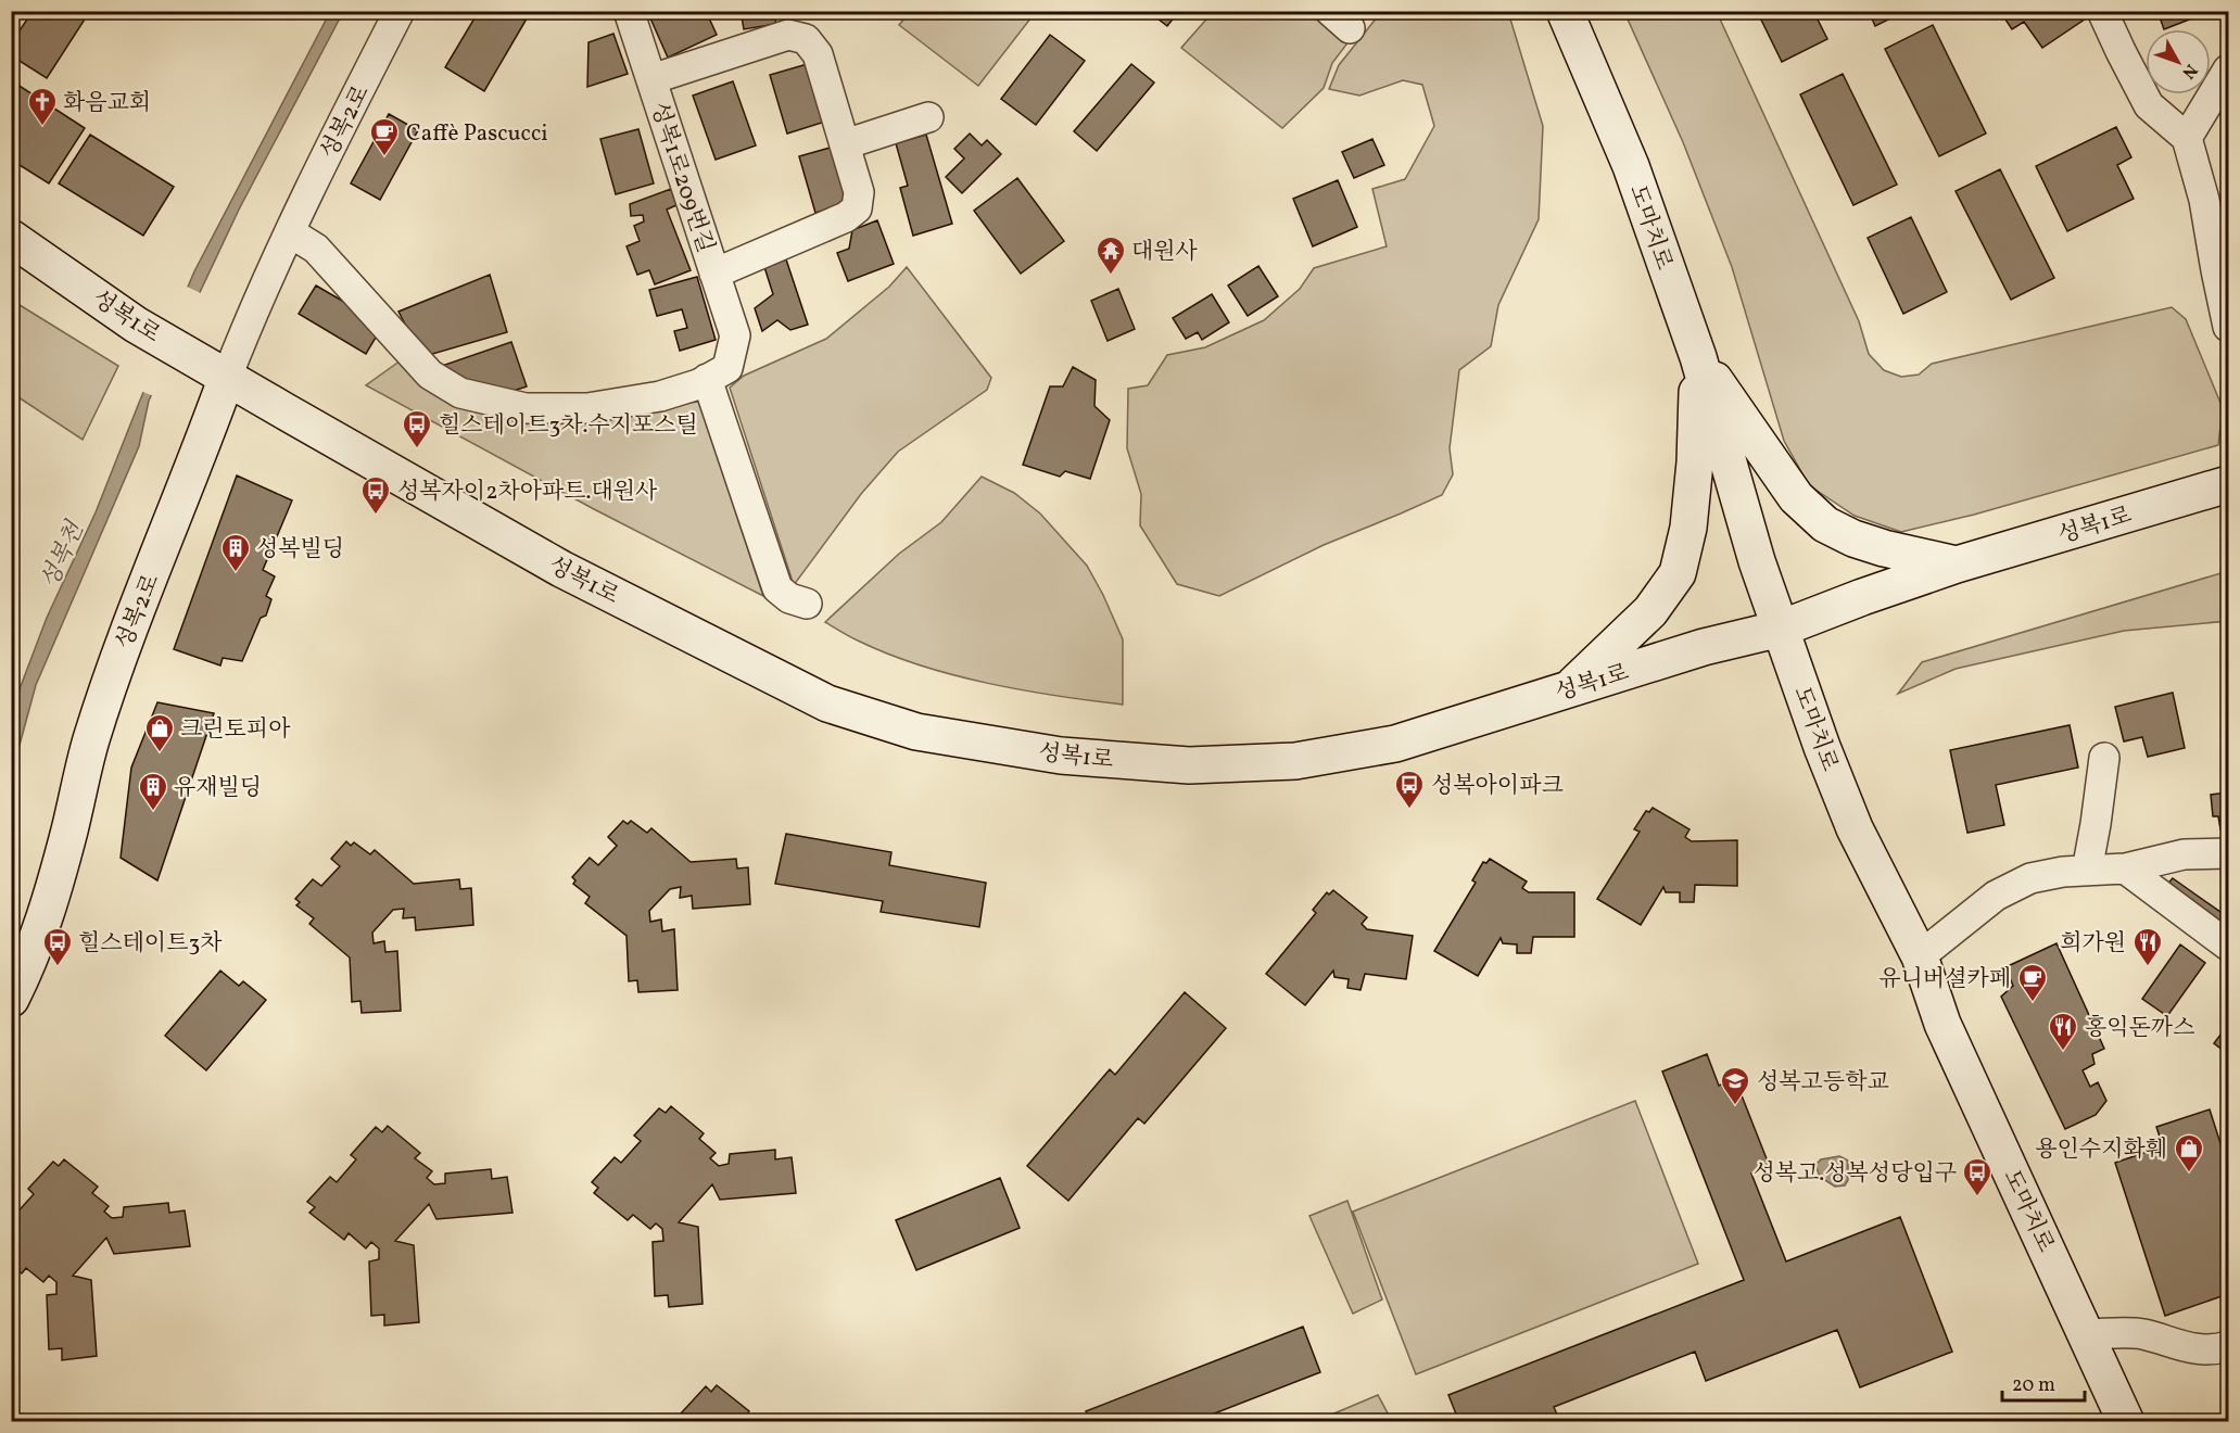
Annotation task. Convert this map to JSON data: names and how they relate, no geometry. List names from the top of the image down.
{
  "streets": {
    "street": [
      "성복2로",
      "성복1로209번길",
      "도마치로",
      "성복1로"
    ]
  },
  "crossings": [
    ["성복2로", "성복1로209번길"],
    ["성복2로", "성복1로"],
    ["도마치로", "성복1로"]
  ],
  "water": ["성복천"],
  "places": {
    "church": ["화음교회"],
    "cafe": ["Caffè Pascucci", "유니버셜카페"],
    "temple": ["대원사"],
    "bus stop": [
      "힐스테이트3차.수지포스틸",
      "성복자이2차아파트.대원사",
      "성복아이파크",
      "힐스테이트3차",
      "성복고.성복성당입구"
    ],
    "building": ["성복빌딩", "유재빌딩"],
    "shop": ["크린토피아", "용인수지화훼"],
    "restaurant": ["희가원", "홍익돈까스"],
    "school or university": ["성복고등학교"]
  },
  "scale_bar": "20 m",
  "north": "bottom right"
}
